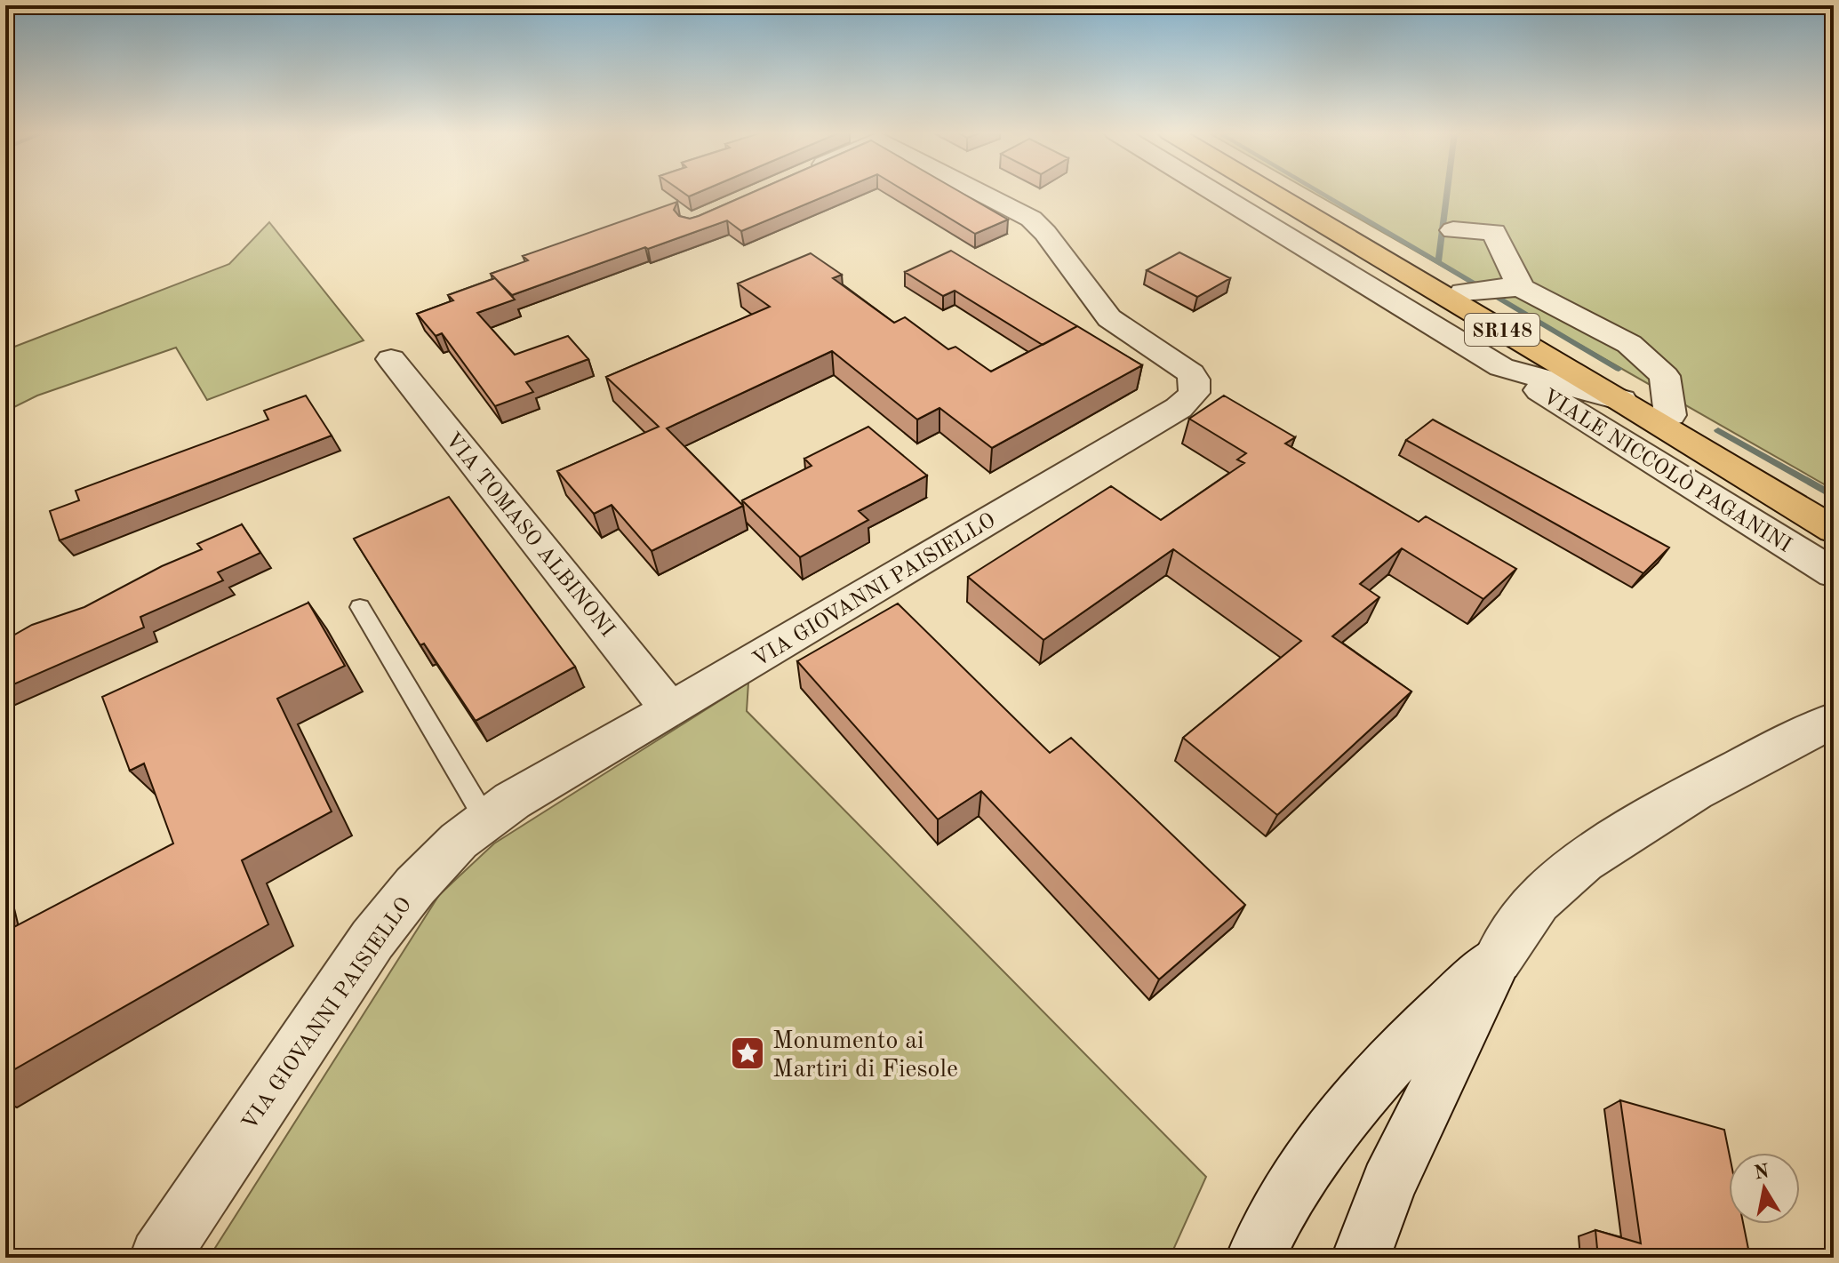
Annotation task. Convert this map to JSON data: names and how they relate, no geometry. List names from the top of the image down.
{
  "streets": {
    "main road": ["SR148"],
    "street": ["VIALE NICCOLÒ PAGANINI", "VIA TOMASO ALBINONI", "VIA GIOVANNI PAISIELLO"]
  },
  "crossings": [
    ["VIA TOMASO ALBINONI", "VIA GIOVANNI PAISIELLO"]
  ],
  "places": {
    "place": ["Monumento ai Martiri di Fiesole"]
  },
  "north": "top"
}
